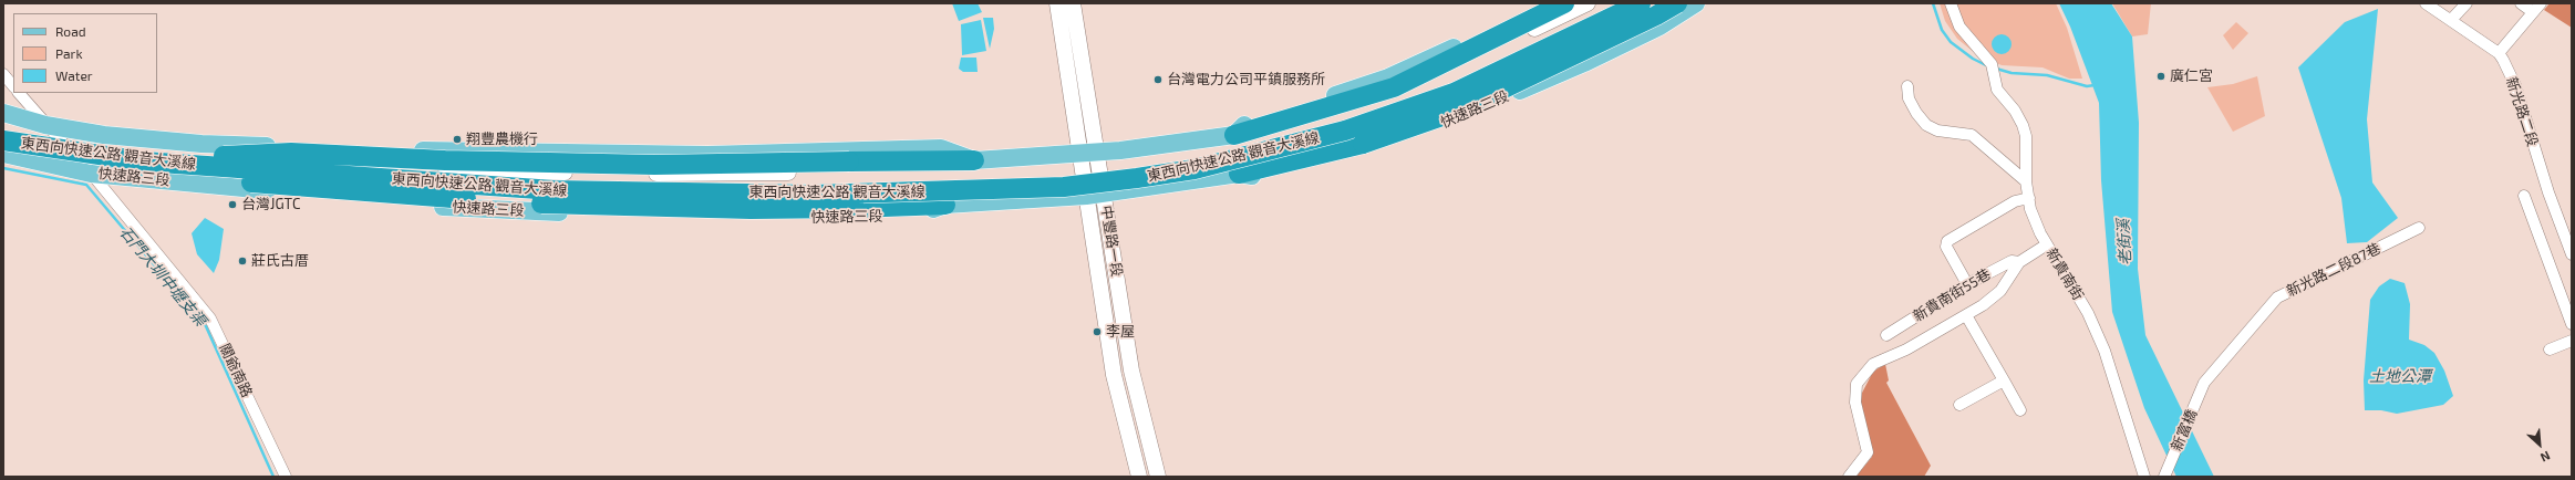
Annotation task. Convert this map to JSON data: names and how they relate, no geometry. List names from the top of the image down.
{
  "streets": {
    "highway": ["東西向快速公路 觀音大溪線"],
    "main road": ["快速路三段"],
    "street": [
      "新光路二段",
      "中豐路一段",
      "新光路二段87巷",
      "新貴南街",
      "新貴南街55巷",
      "關爺南路",
      "新富橋"
    ]
  },
  "crossings": [
    ["快速路三段", "中豐路一段"],
    ["快速路三段", "關爺南路"],
    ["新光路二段87巷", "新富橋"]
  ],
  "water": ["老街溪", "石門大圳中壢支渠", "土地公潭"],
  "places": [
    "廣仁宮",
    "台灣電力公司平鎮服務所",
    "翔豐農機行",
    "台灣JGTC",
    "莊氏古厝",
    "李屋"
  ],
  "legend": ["Road", "Park", "Water"],
  "north": "bottom right"
}
